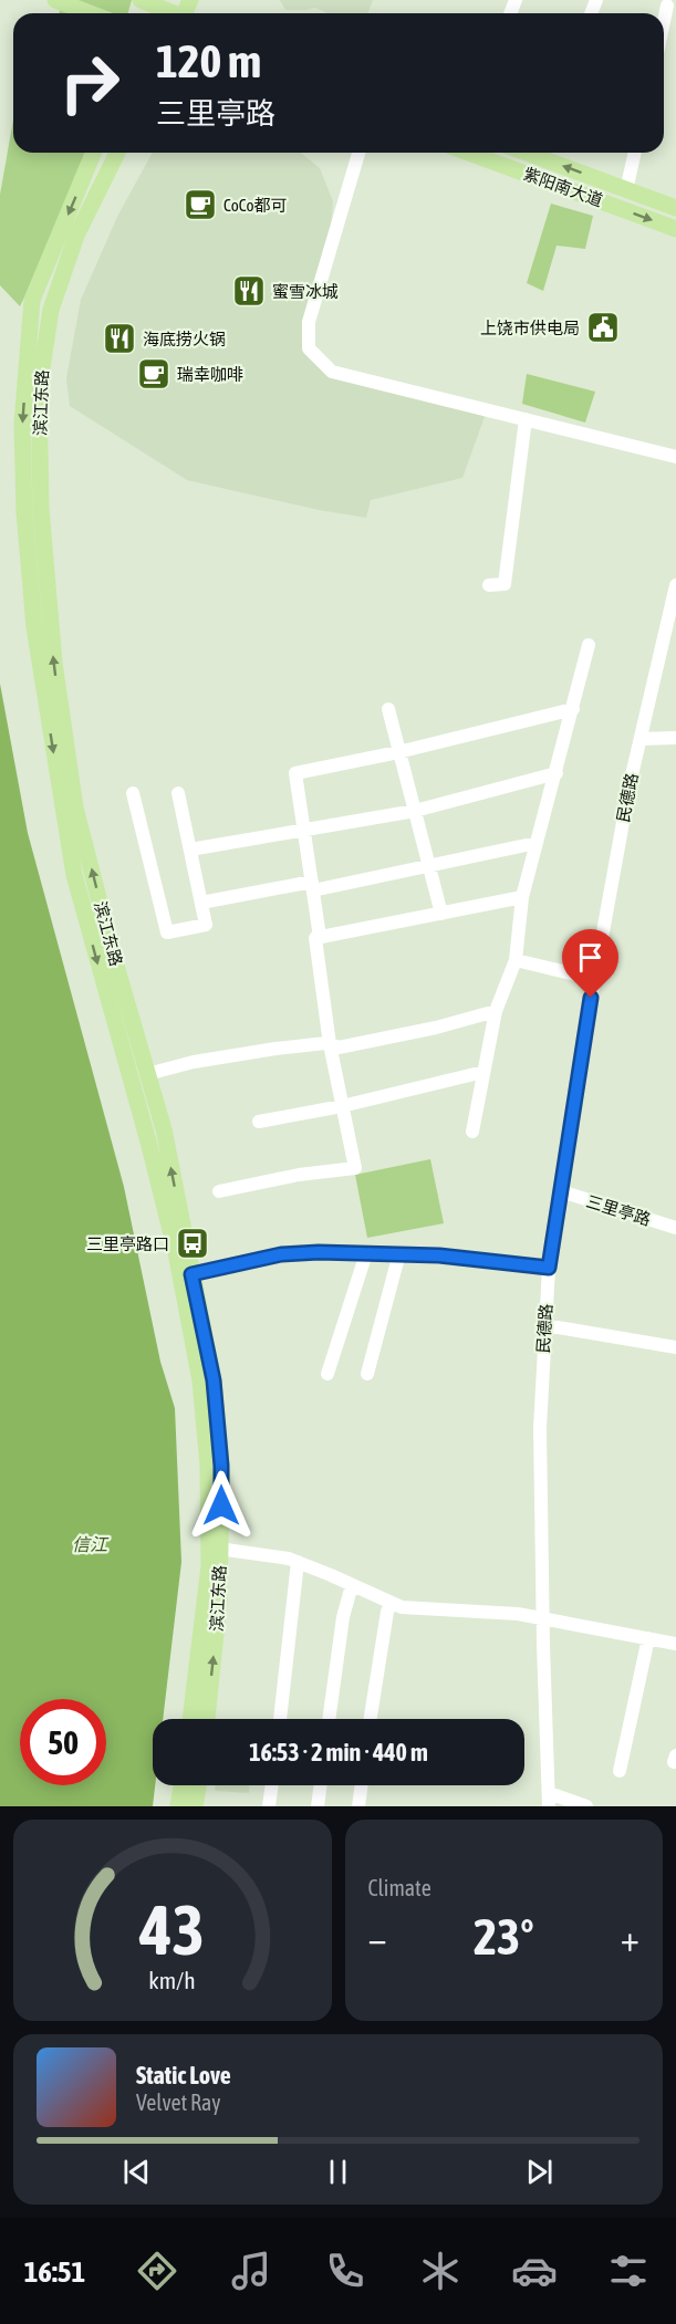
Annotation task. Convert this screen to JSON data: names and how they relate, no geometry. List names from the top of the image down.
{
  "streets": {
    "main road": ["紫阳南大道", "滨江东路"],
    "street": ["民德路", "三里亭路"]
  },
  "crossings": [
    ["民德路", "三里亭路"]
  ],
  "water": ["信江"],
  "places": {
    "cafe": ["CoCo都可", "瑞幸咖啡"],
    "restaurant": ["蜜雪冰城", "海底捞火锅"],
    "public building": ["上饶市供电局"],
    "bus stop": ["三里亭路口"]
  },
  "page": {
    "turn": ["120 m", "三里亭路"],
    "limit": "50",
    "trip": "16:53 · 2 min · 440 m",
    "tile": "Climate",
    "heat": ["−", "23°", "+"],
    "song": ["Static Love", "Velvet Ray"],
    "tabs": "16:51",
    "gauge": ["43", "km/h"]
  }
}
